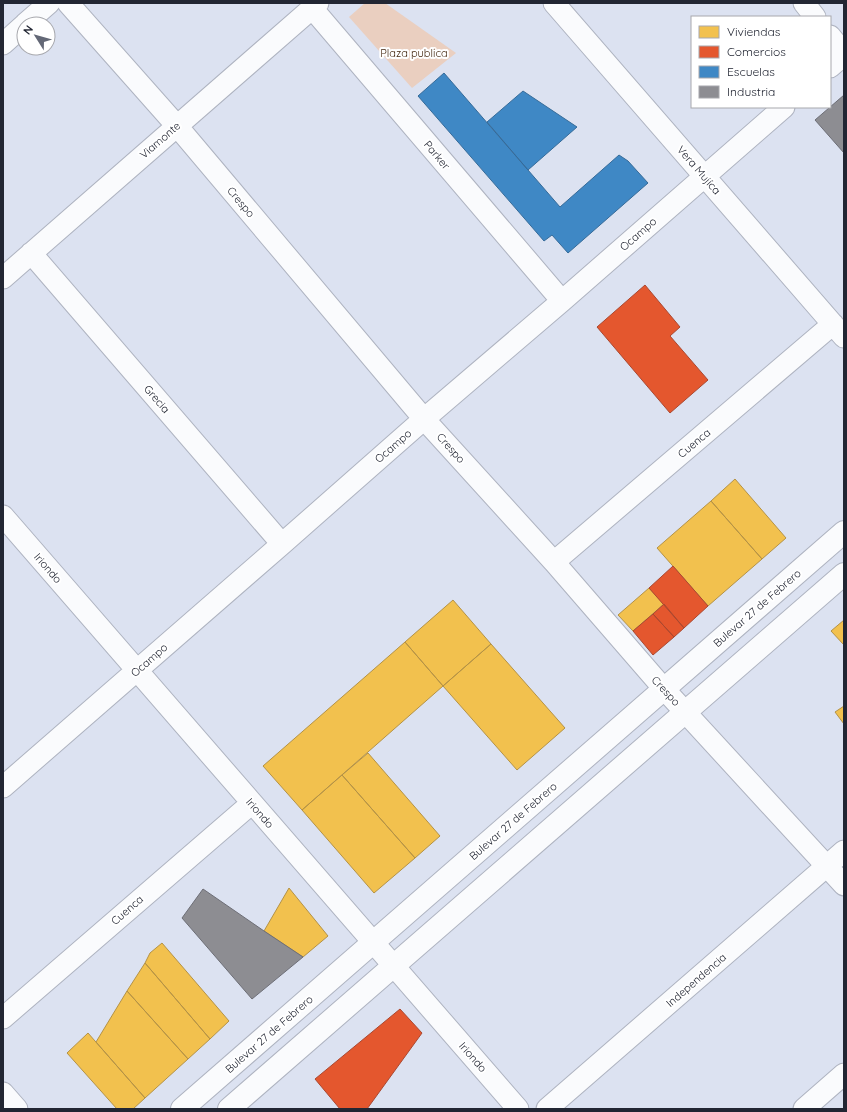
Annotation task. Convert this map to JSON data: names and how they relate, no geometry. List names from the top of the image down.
{
  "streets": {
    "main road": ["Bulevar 27 de Febrero"],
    "street": [
      "Viamonte",
      "Parker",
      "Vera Mujíca",
      "Crespo",
      "Ocampo",
      "Grecia",
      "Cuenca",
      "Iriondo",
      "Independencia"
    ]
  },
  "crossings": [
    ["Viamonte", "Parker"],
    ["Viamonte", "Crespo"],
    ["Viamonte", "Grecia"],
    ["Parker", "Ocampo"],
    ["Vera Mujíca", "Ocampo"],
    ["Vera Mujíca", "Cuenca"],
    ["Crespo", "Ocampo"],
    ["Crespo", "Cuenca"],
    ["Crespo", "Bulevar 27 de Febrero"],
    ["Crespo", "Independencia"],
    ["Ocampo", "Grecia"],
    ["Ocampo", "Iriondo"],
    ["Cuenca", "Iriondo"],
    ["Iriondo", "Bulevar 27 de Febrero"]
  ],
  "parks": ["Plaza publica"],
  "legend": [
    "Viviendas",
    "Comercios",
    "Escuelas",
    "Industria"
  ],
  "north": "top left"
}
